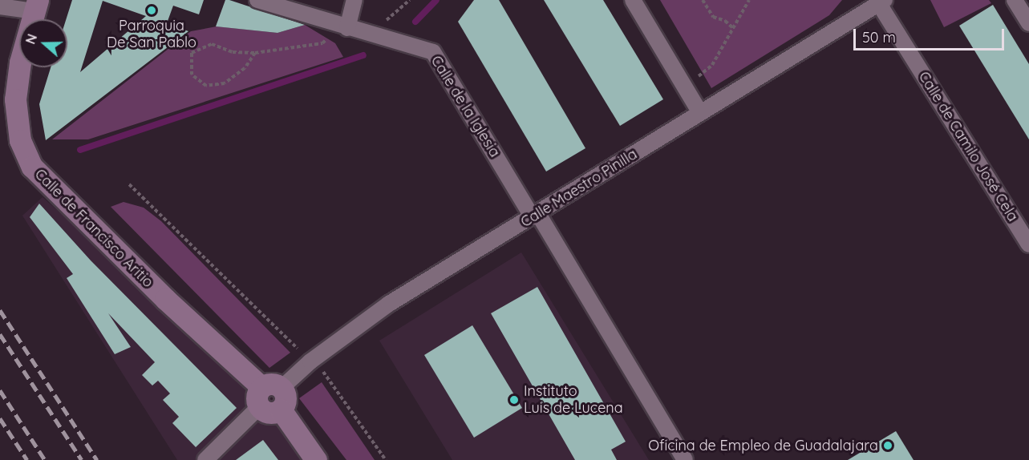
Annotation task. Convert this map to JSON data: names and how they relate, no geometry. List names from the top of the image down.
{
  "streets": {
    "main road": ["Calle de Francisco Aritio"],
    "street": ["Calle de la Iglesia", "Calle de Camilo José Cela", "Calle Maestro Pinilla"]
  },
  "crossings": [
    ["Calle de la Iglesia", "Calle Maestro Pinilla"],
    ["Calle de Camilo José Cela", "Calle Maestro Pinilla"],
    ["Calle Maestro Pinilla", "Calle de Francisco Aritio"]
  ],
  "places": ["Parroquia De San Pablo", "Instituto Luis de Lucena", "Oficina de Empleo de Guadalajara"],
  "scale_bar": "50 m",
  "north": "left"
}
